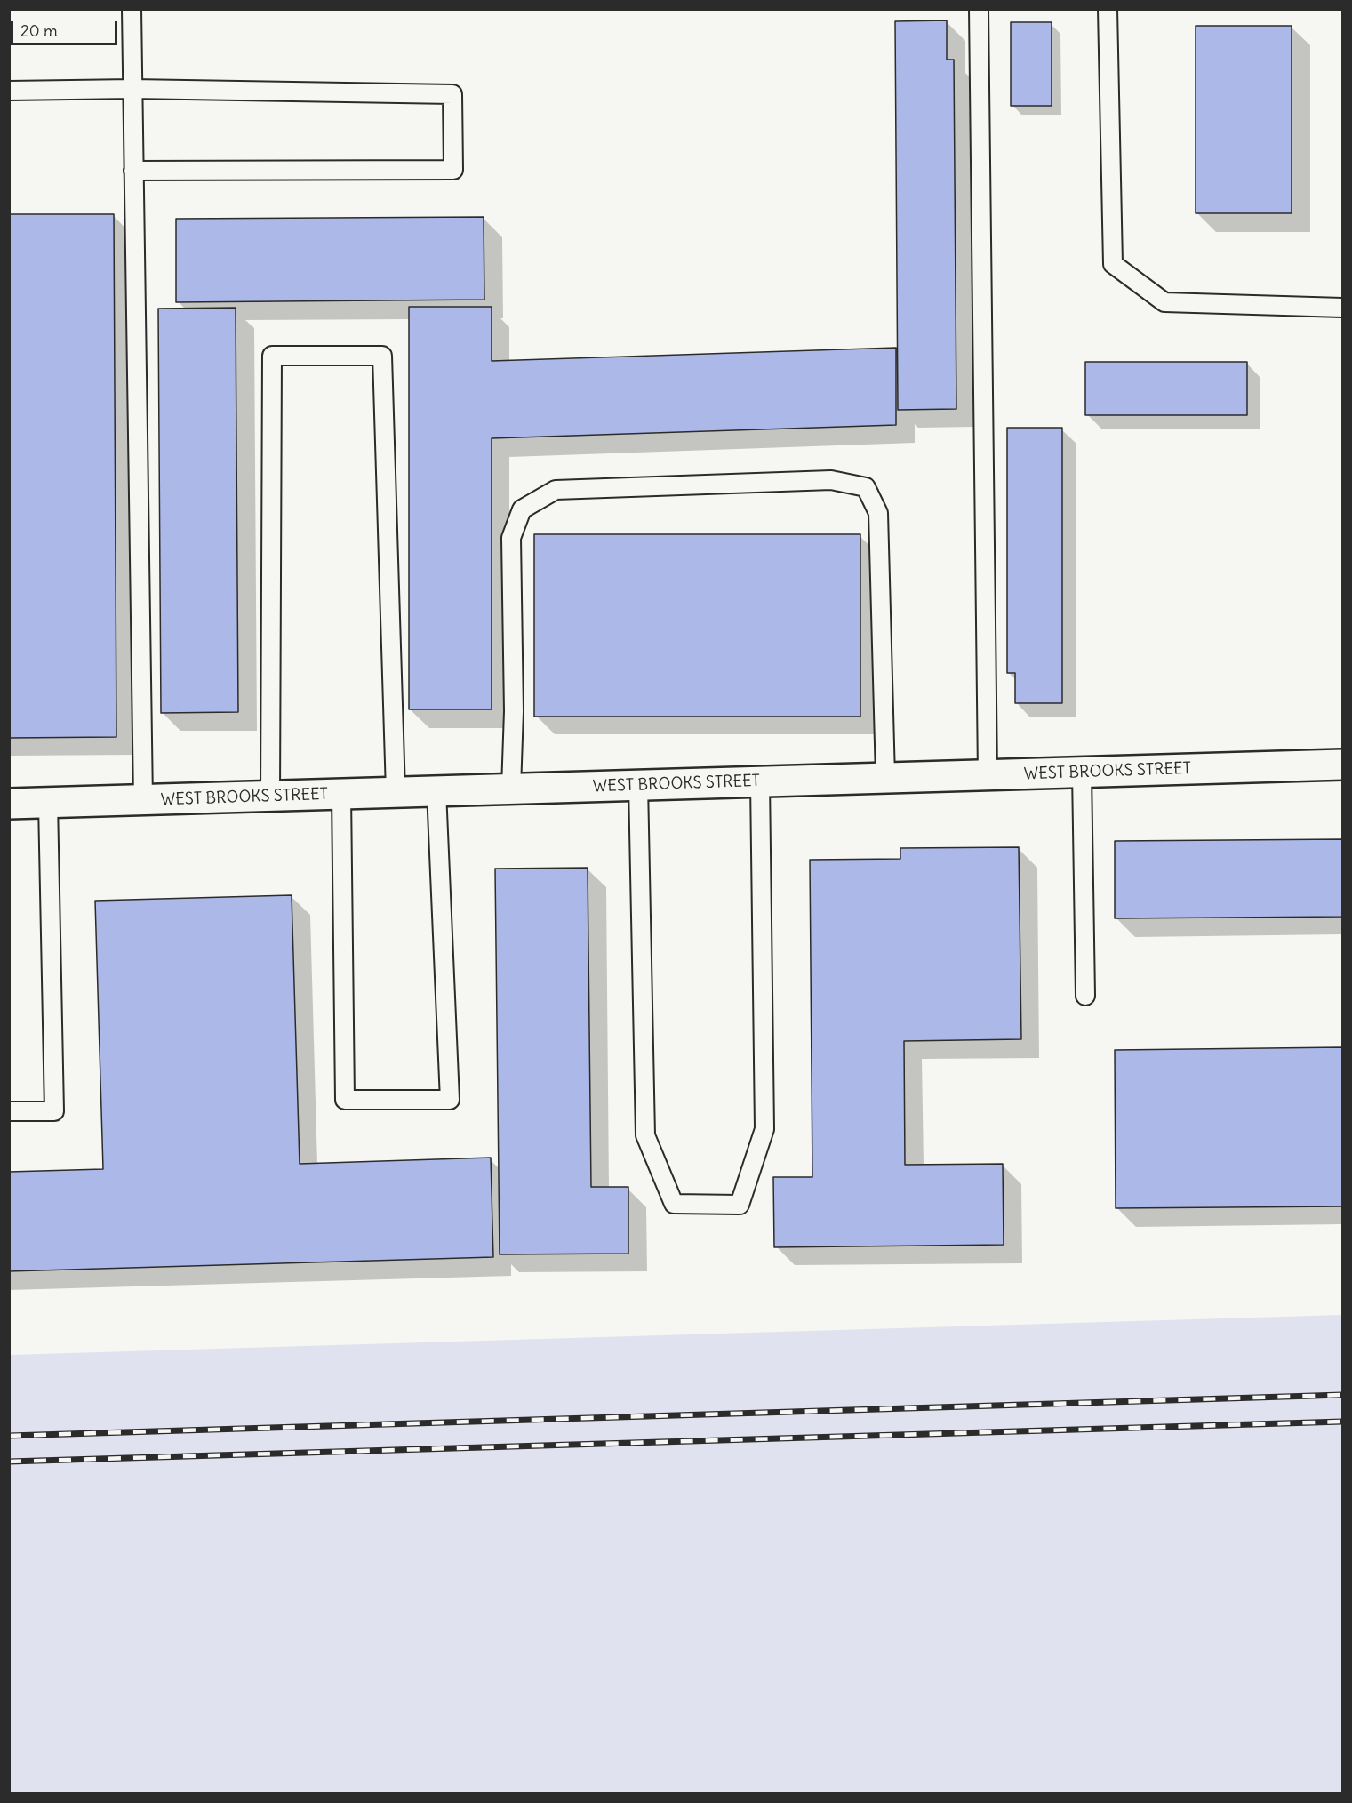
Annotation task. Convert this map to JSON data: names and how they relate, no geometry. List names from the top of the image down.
{
  "streets": {
    "street": ["WEST BROOKS STREET"]
  },
  "scale_bar": "20 m"
}
